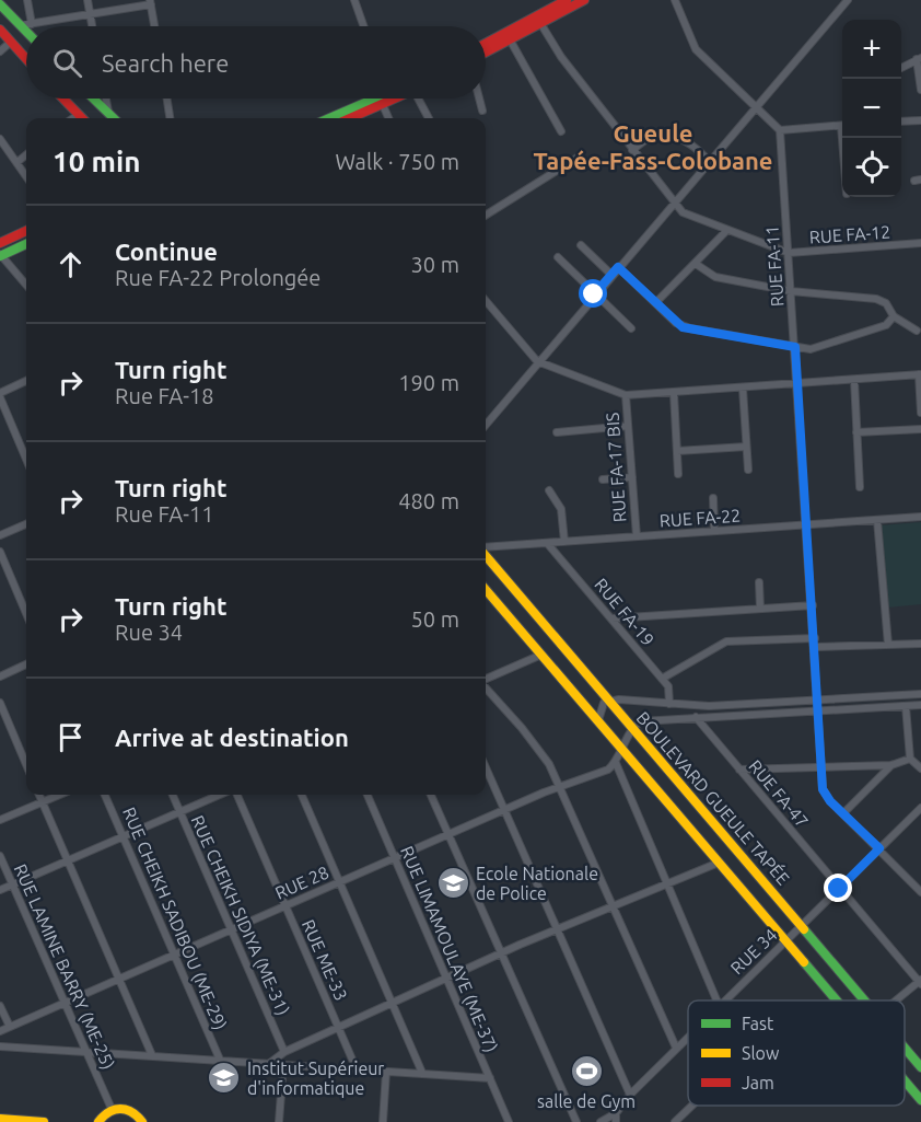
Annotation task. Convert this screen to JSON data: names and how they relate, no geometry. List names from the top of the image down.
{
  "streets": {
    "street": [
      "RUE FA-12",
      "RUE FA-11",
      "RUE FA-17 BIS",
      "RUE FA-22",
      "RUE FA-19",
      "RUE FA-47",
      "BOULEVARD GUEULE TAPÉE",
      "RUE 28",
      "RUE CHEIKH SIDIYA (ME-31)",
      "RUE CHEIKH SADIBOU (ME-29)",
      "RUE LIMAMOULAYE (ME-37)",
      "RUE 34",
      "RUE ME-33",
      "RUE LAMINE BARRY (ME-25)"
    ]
  },
  "crossings": [
    ["RUE FA-12", "RUE FA-11"],
    ["RUE FA-11", "RUE FA-22"],
    ["RUE FA-11", "RUE 34"],
    ["RUE FA-17 BIS", "RUE FA-22"],
    ["RUE FA-22", "RUE FA-19"],
    ["RUE FA-47", "RUE 34"],
    ["BOULEVARD GUEULE TAPÉE", "RUE 34"],
    ["RUE 28", "RUE CHEIKH SIDIYA (ME-31)"],
    ["RUE 28", "RUE CHEIKH SADIBOU (ME-29)"],
    ["RUE 28", "RUE LIMAMOULAYE (ME-37)"],
    ["RUE 28", "RUE ME-33"],
    ["RUE 28", "RUE LAMINE BARRY (ME-25)"]
  ],
  "districts": ["Gueule Tapée-Fass-Colobane"],
  "places": {
    "school or university": ["Ecole Nationale de Police", "Institut Supérieur d'informatique"],
    "sports": ["salle de Gym"]
  },
  "legend": ["Fast", "Slow", "Jam"],
  "page": {
    "map_buttons": ["+", "−"],
    "search": "Search here",
    "heading": ["10 min", "Walk · 750 m"],
    "list": [
      ["Continue", "Rue FA-22 Prolongée", "30 m"],
      ["Turn right", "Rue FA-18", "190 m"],
      ["Turn right", "Rue FA-11", "480 m"],
      ["Turn right", "Rue 34", "50 m"],
      "Arrive at destination"
    ]
  }
}
